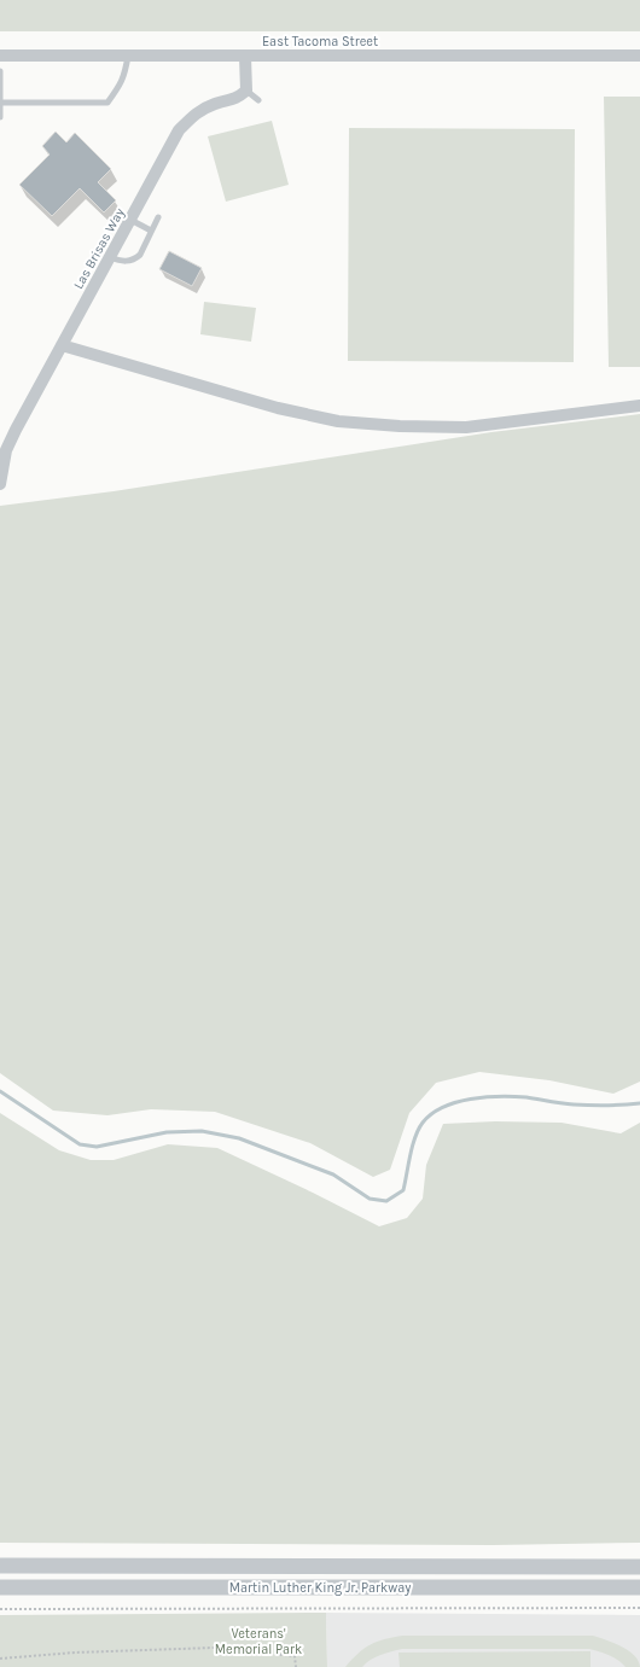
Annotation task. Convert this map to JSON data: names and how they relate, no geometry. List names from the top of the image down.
{
  "streets": {
    "street": ["East Tacoma Street", "Las Brisas Way", "Martin Luther King Jr. Parkway"]
  },
  "parks": ["Veterans' Memorial Park"]
}
